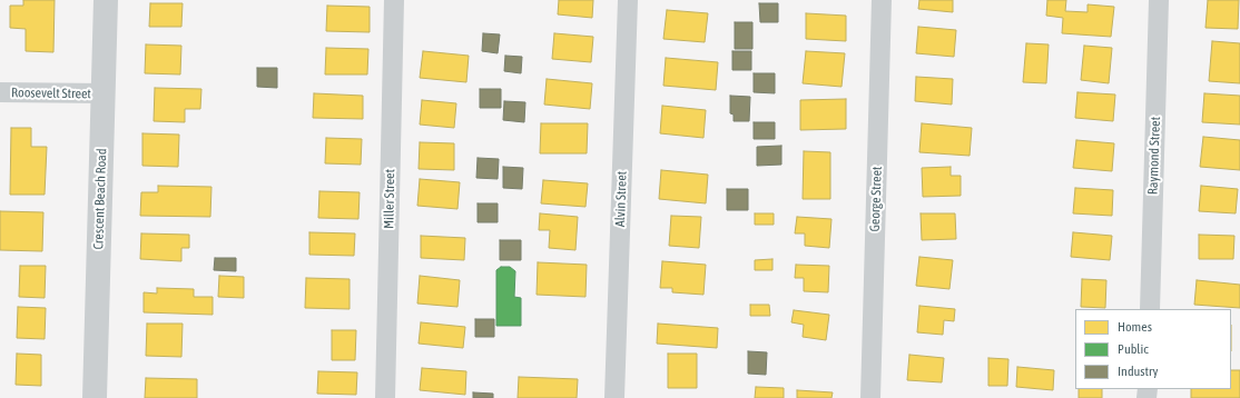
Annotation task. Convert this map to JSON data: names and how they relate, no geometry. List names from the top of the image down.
{
  "streets": {
    "street": [
      "Roosevelt Street",
      "Raymond Street",
      "Crescent Beach Road",
      "Miller Street",
      "Alvin Street",
      "George Street"
    ]
  },
  "crossings": [
    ["Roosevelt Street", "Crescent Beach Road"]
  ],
  "legend": ["Homes", "Public", "Industry"]
}
